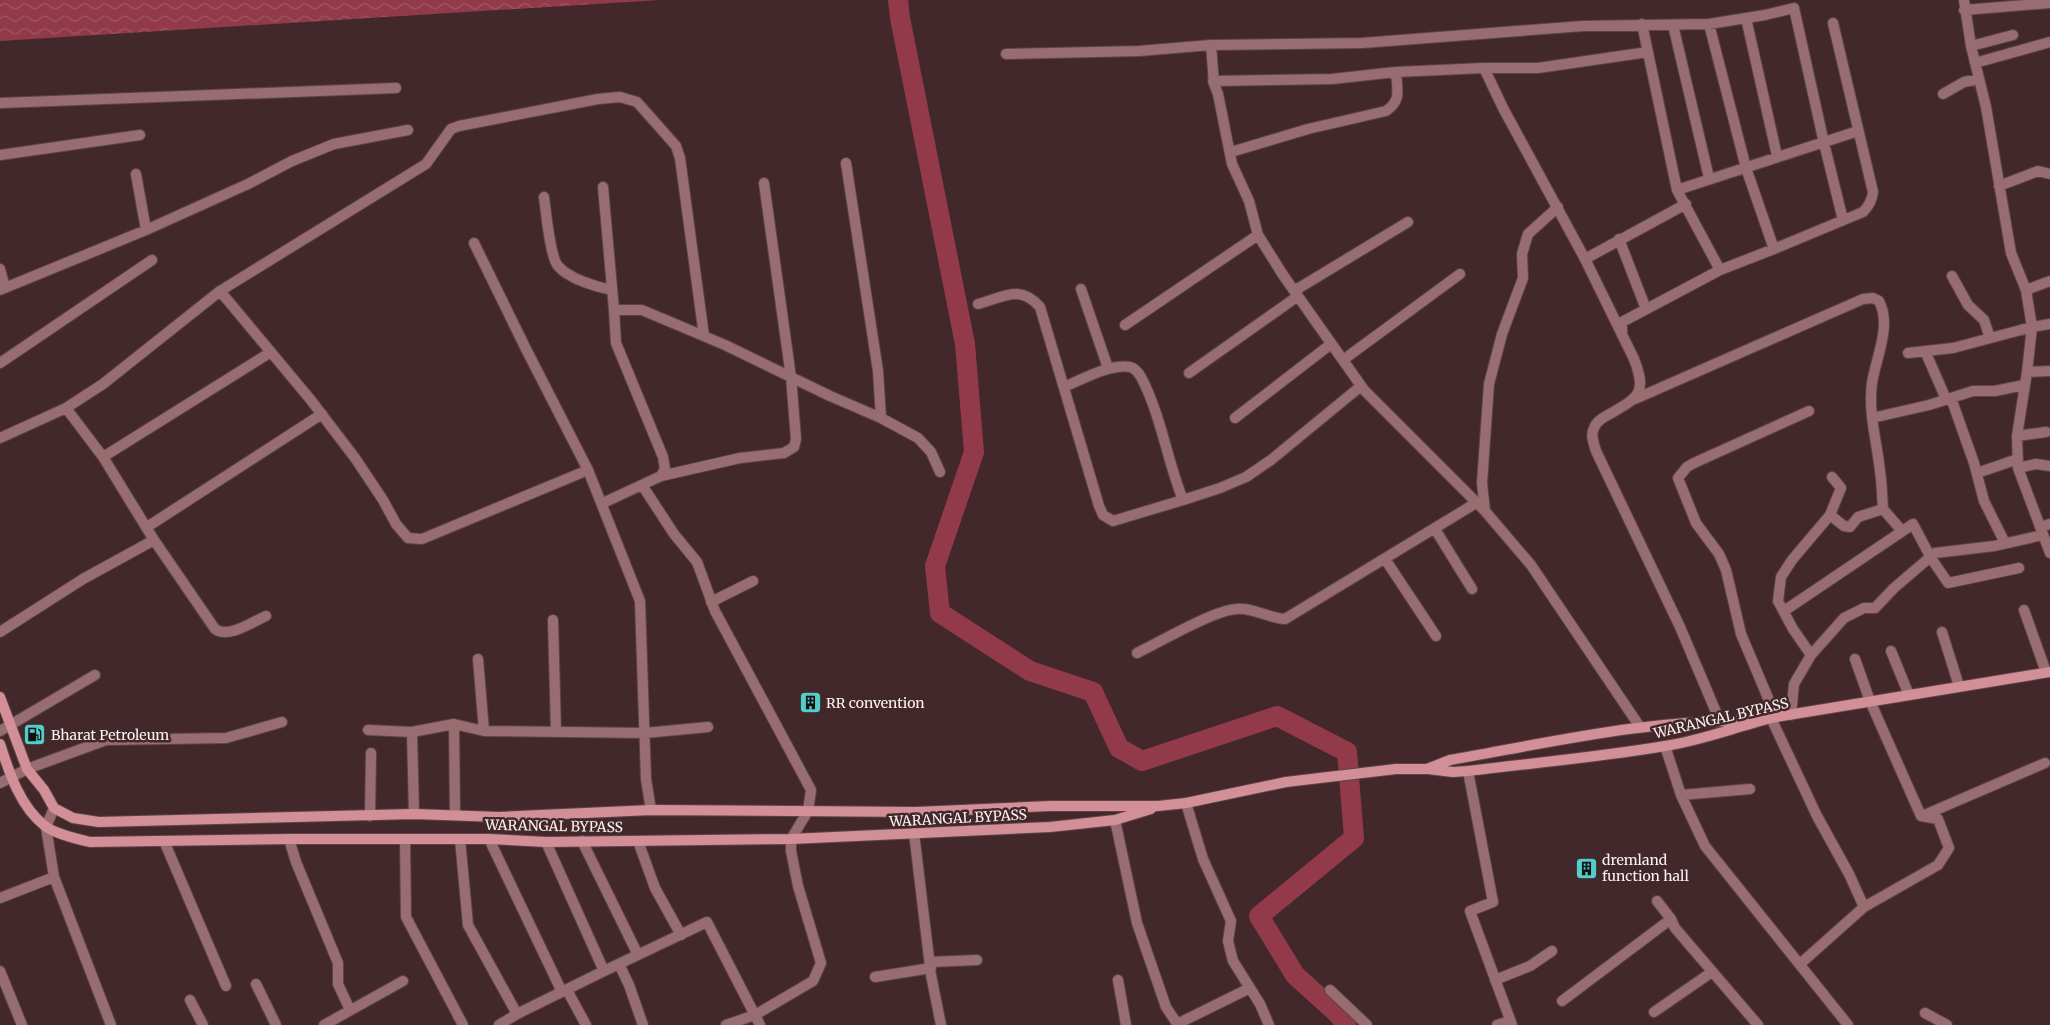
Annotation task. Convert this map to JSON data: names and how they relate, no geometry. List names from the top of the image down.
{
  "streets": {
    "main road": ["WARANGAL BYPASS"]
  },
  "places": {
    "building": ["RR convention", "dremland function hall"],
    "fuel station": ["Bharat Petroleum"]
  }
}
